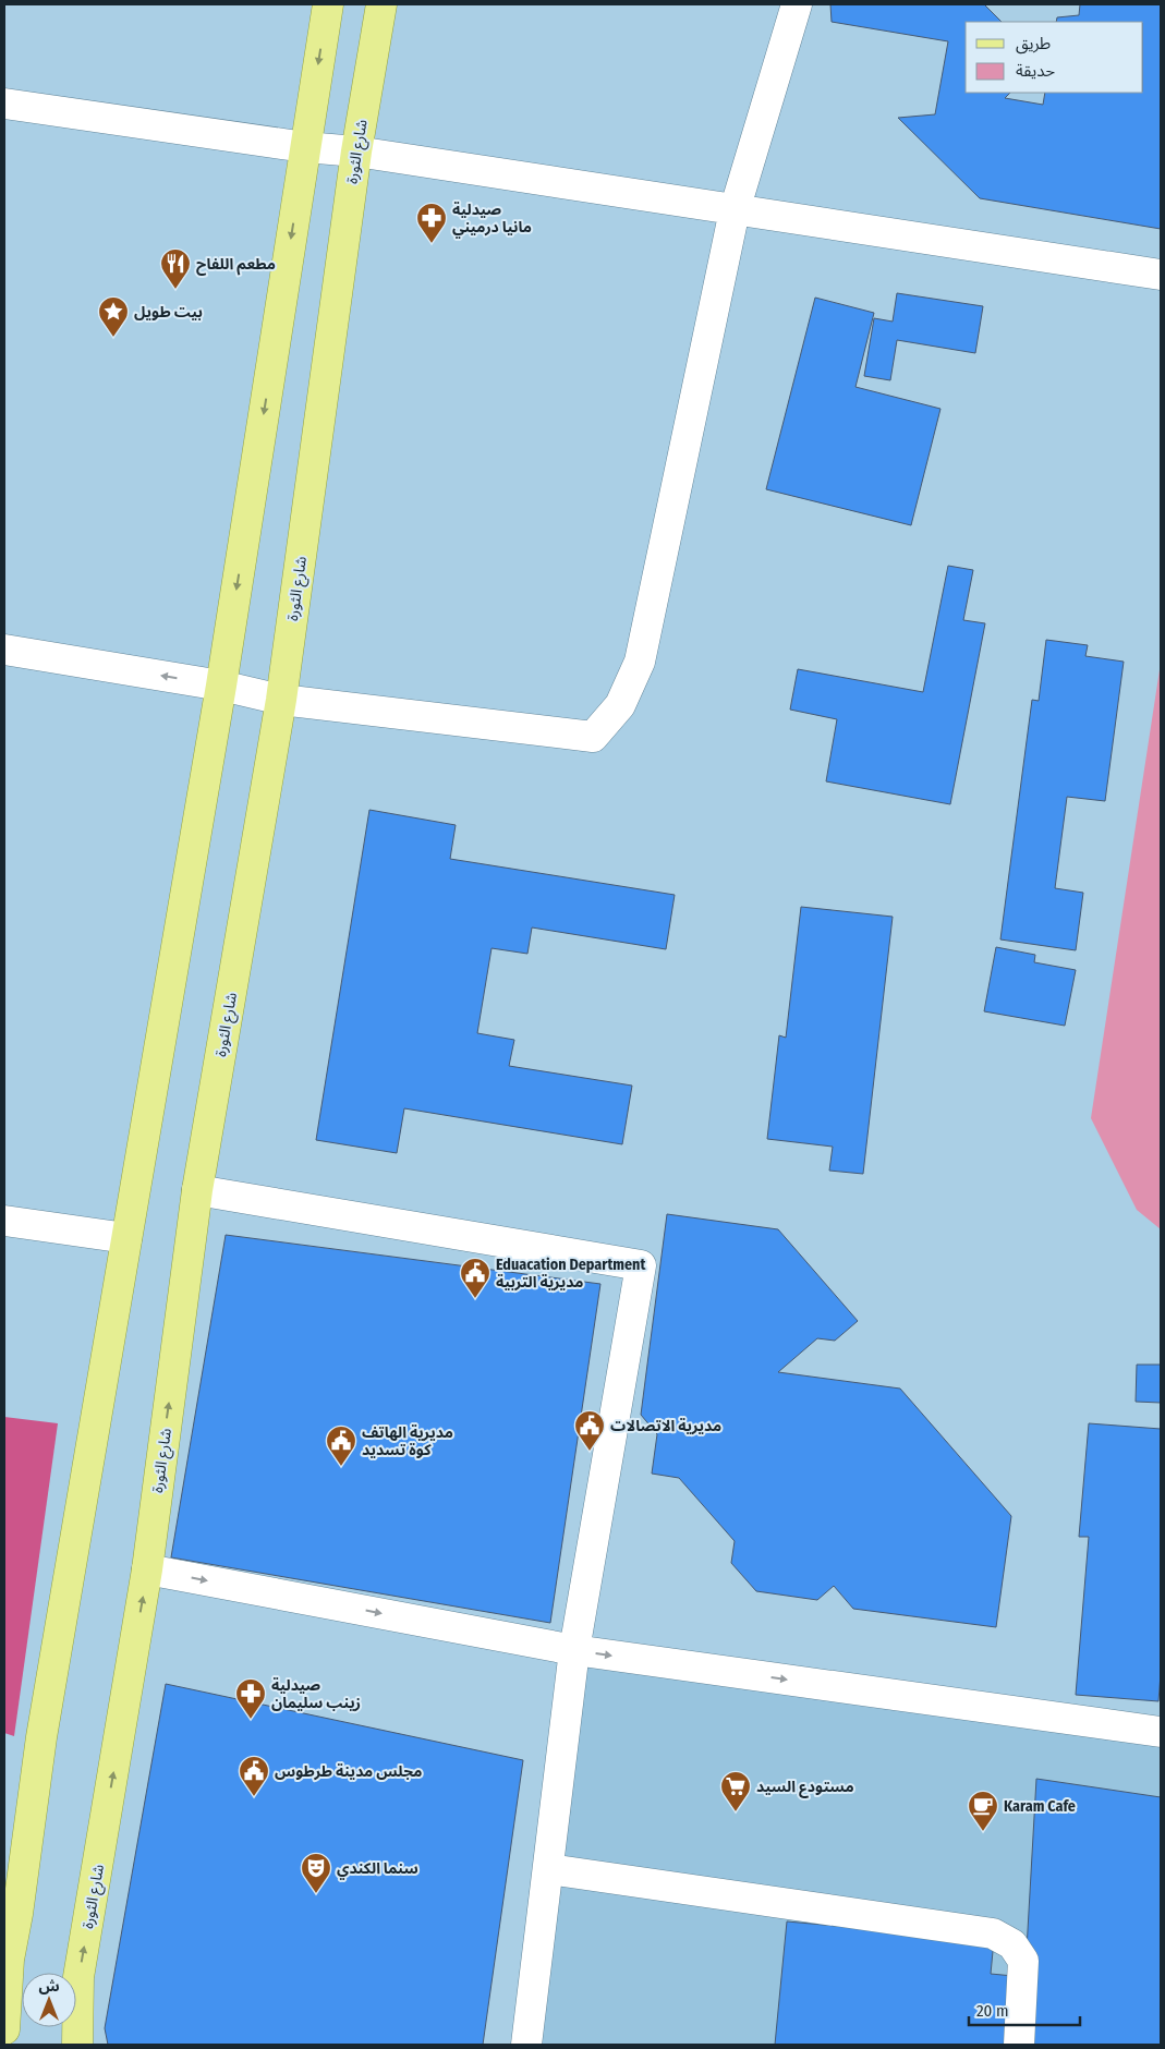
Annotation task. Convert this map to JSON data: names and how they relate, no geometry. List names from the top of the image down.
{
  "streets": {
    "main road": ["شارع الثورة"]
  },
  "places": {
    "pharmacy": ["صيدلية مانيا درميني", "صيدلية زينب سليمان"],
    "restaurant": ["مطعم اللفاح"],
    "place": ["بيت طويل"],
    "public building": [
      "Eduacation Department مديرية التربية",
      "مديرية الاتصالات",
      "مديرية الهاتف كوة تسديد",
      "مجلس مدينة طرطوس"
    ],
    "supermarket": ["مستودع السيد"],
    "cafe": ["Karam Cafe"],
    "theatre": ["سنما الكندي"]
  },
  "legend": ["طريق", "حديقة"],
  "scale_bar": "20 m",
  "north": "top"
}
